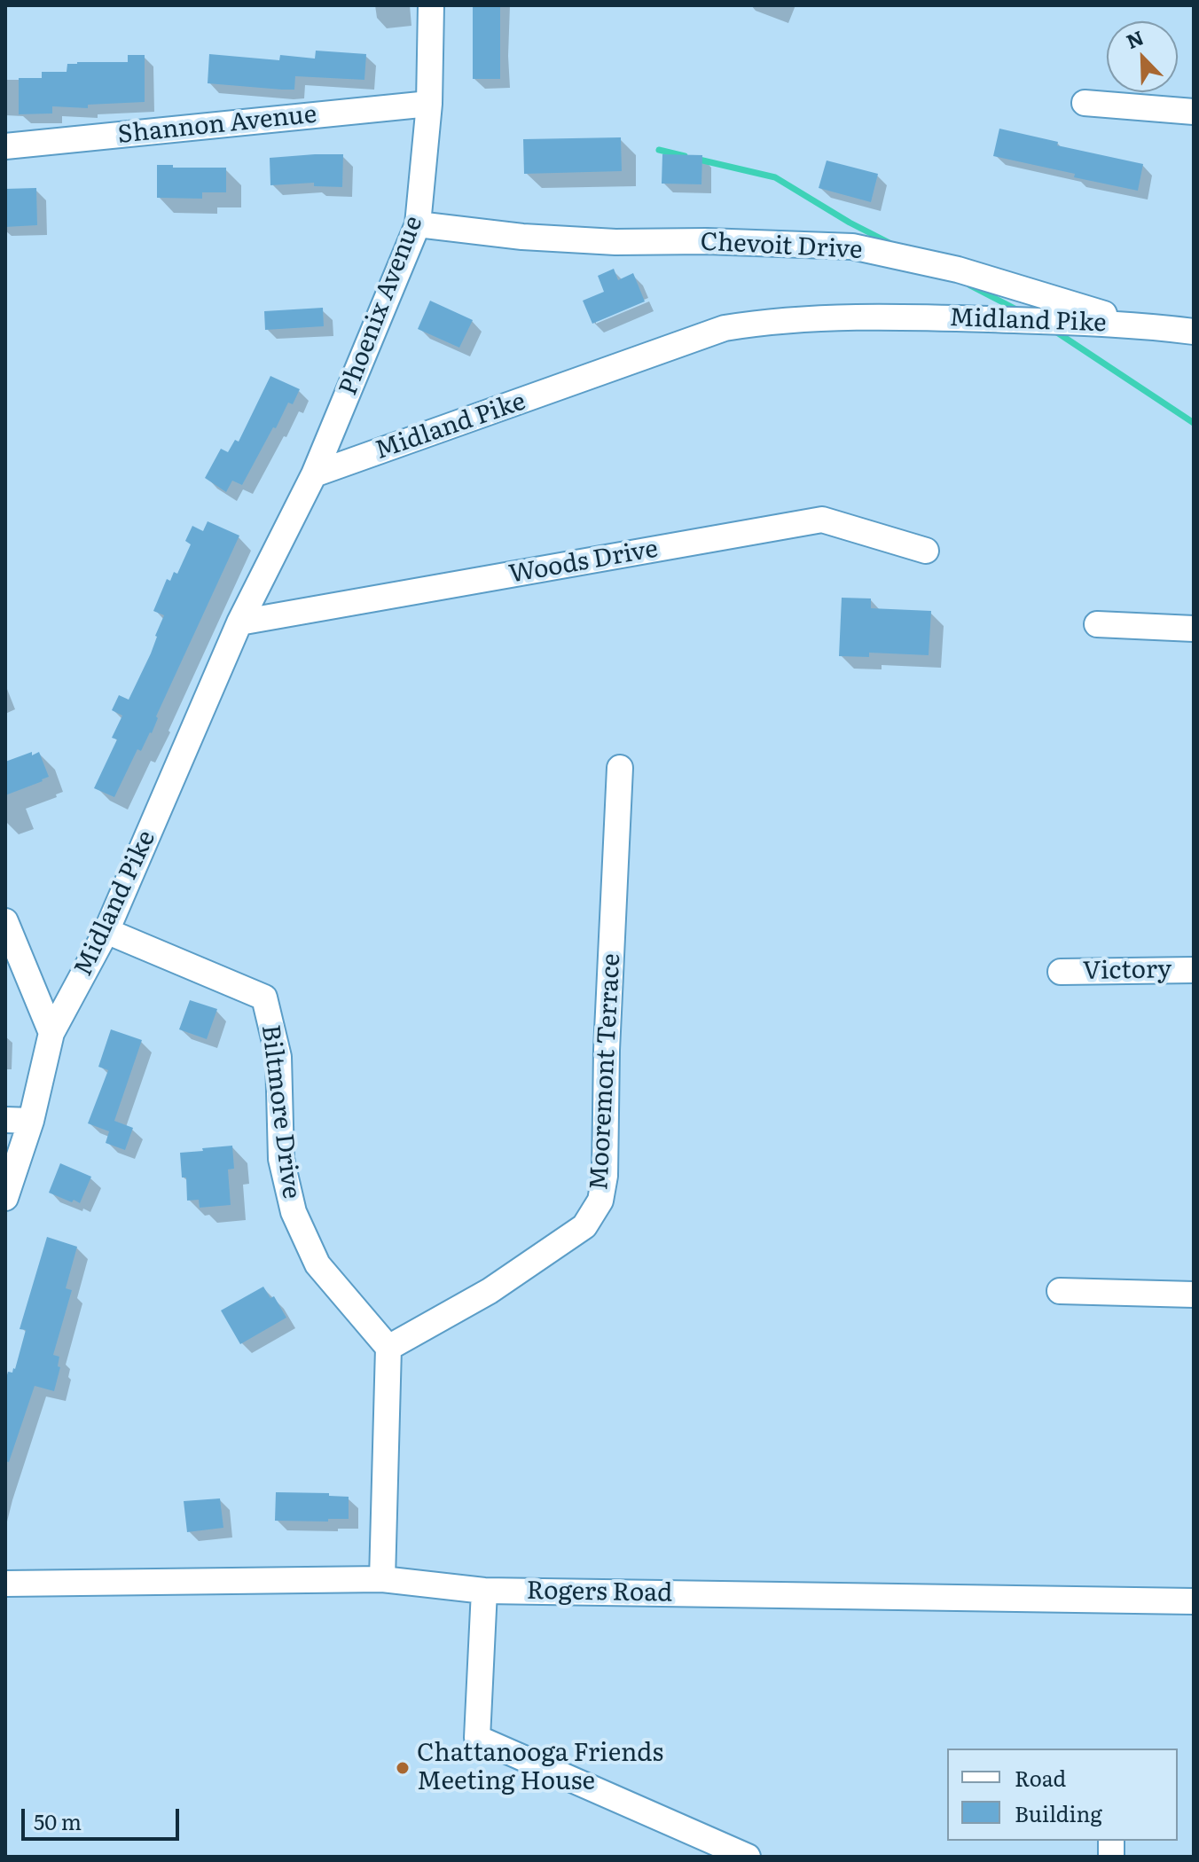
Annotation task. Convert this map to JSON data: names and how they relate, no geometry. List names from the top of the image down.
{
  "streets": {
    "street": [
      "Shannon Avenue",
      "Chevoit Drive",
      "Phoenix Avenue",
      "Midland Pike",
      "Woods Drive",
      "Victory",
      "Mooremont Terrace",
      "Biltmore Drive",
      "Rogers Road"
    ]
  },
  "crossings": [
    ["Shannon Avenue", "Phoenix Avenue"],
    ["Chevoit Drive", "Phoenix Avenue"],
    ["Chevoit Drive", "Midland Pike"],
    ["Phoenix Avenue", "Midland Pike"],
    ["Midland Pike", "Woods Drive"],
    ["Midland Pike", "Biltmore Drive"],
    ["Mooremont Terrace", "Biltmore Drive"]
  ],
  "places": ["Chattanooga Friends Meeting House"],
  "legend": ["Road", "Building"],
  "scale_bar": "50 m",
  "north": "top left"
}
